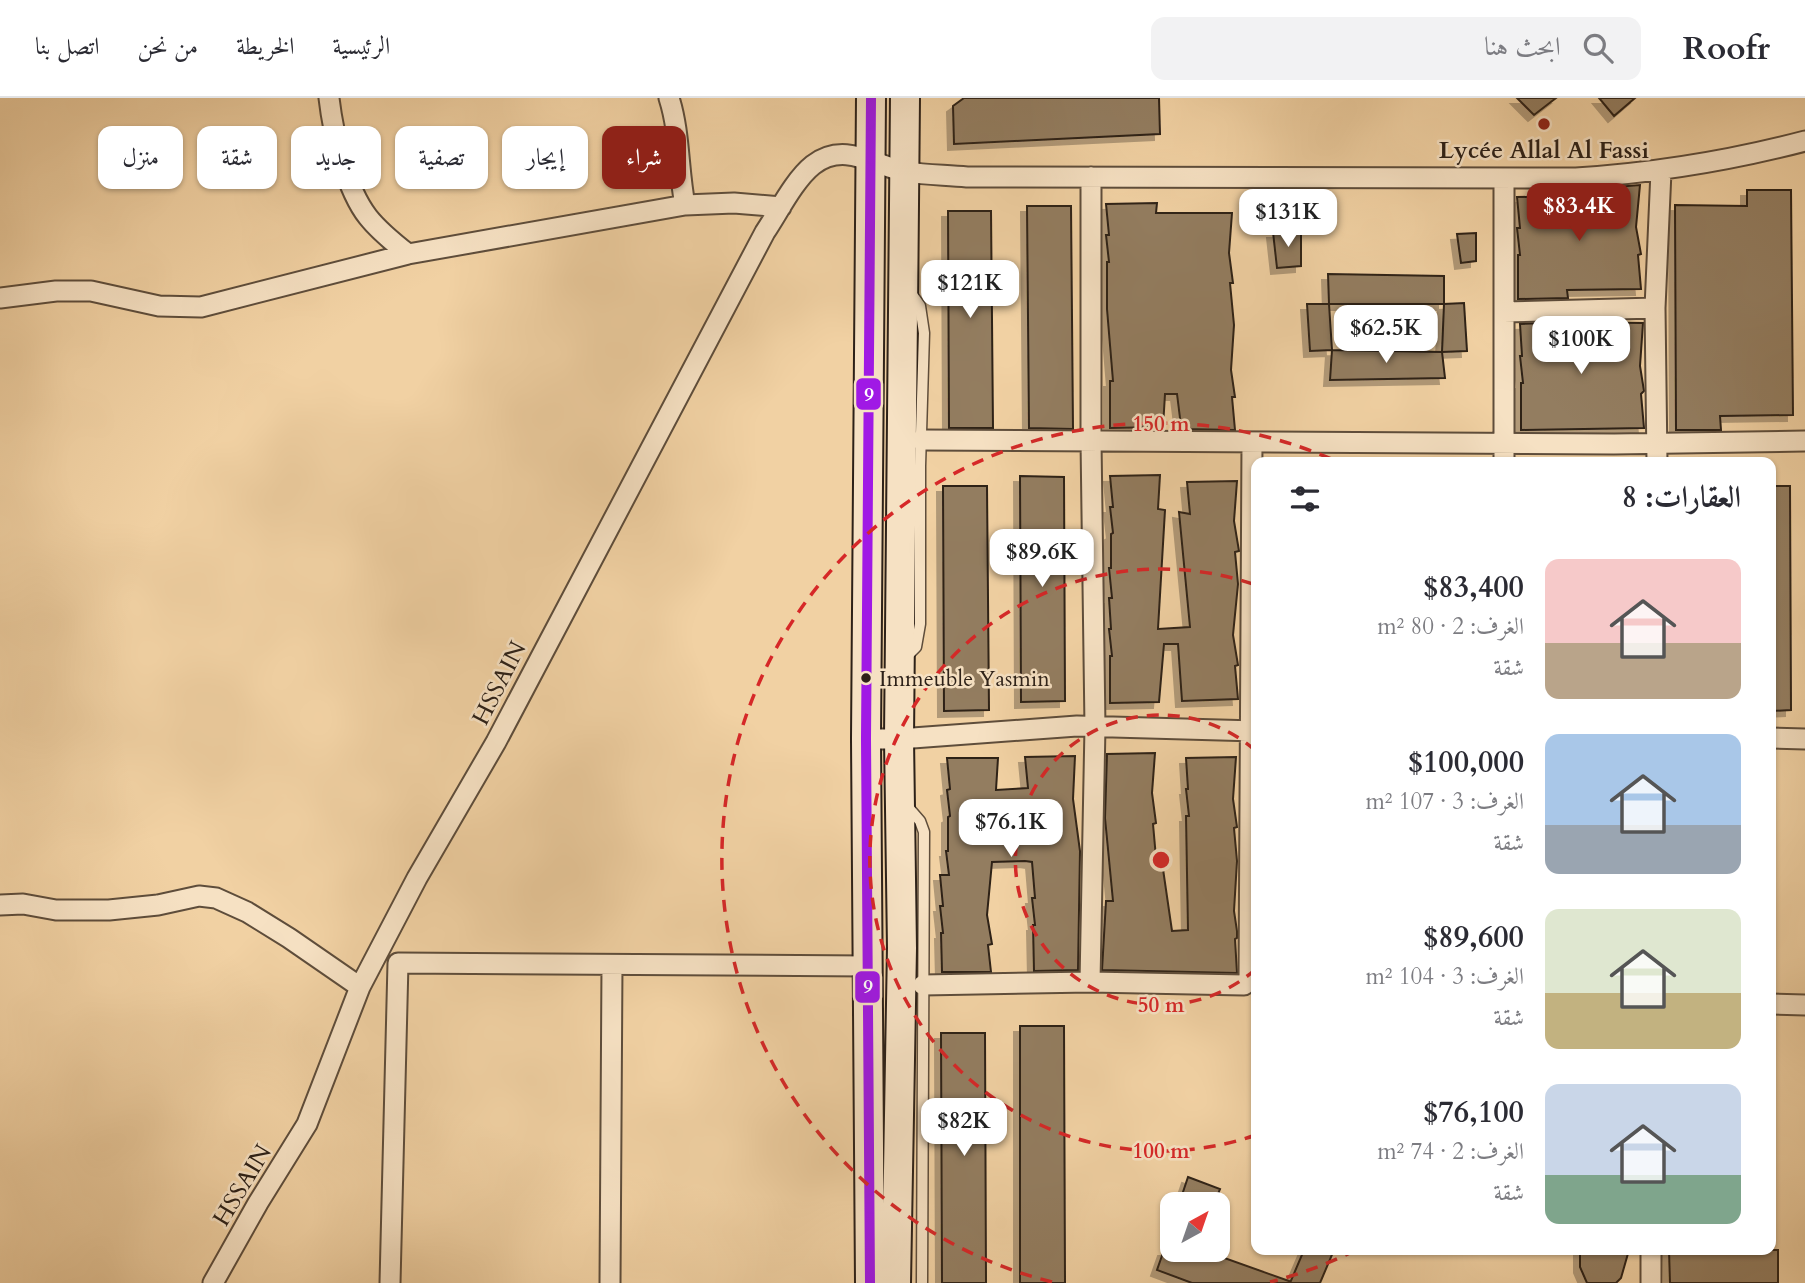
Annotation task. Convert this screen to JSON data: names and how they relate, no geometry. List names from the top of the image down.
{
  "streets": {
    "street": ["HSSAIN"]
  },
  "places": ["Lycée Allal Al Fassi", "Immeuble Yasmin"],
  "lines": ["transit line 9"],
  "north": "top right",
  "page": {
    "header": "Roofr",
    "search": "ابحث هنا",
    "nav": [
      "الرئيسية",
      "الخريطة",
      "من نحن",
      "اتصل بنا"
    ],
    "chip": [
      "شراء",
      "إيجار",
      "تصفية",
      "جديد",
      "شقة",
      "منزل"
    ],
    "price": [
      "$83.4K",
      "$131K",
      "$121K",
      "$62.5K",
      "$100K",
      "$89.6K",
      "$76.1K",
      "$82K"
    ],
    "heading": "العقارات: 8",
    "list": [
      {
        "name": "$83,400",
        "note": "الغرف: 2 · 80 m² · شقة"
      },
      {
        "name": "$100,000",
        "note": "الغرف: 3 · 107 m² · شقة"
      },
      {
        "name": "$89,600",
        "note": "الغرف: 3 · 104 m² · شقة"
      },
      {
        "name": "$76,100",
        "note": "الغرف: 2 · 74 m² · شقة"
      }
    ]
  },
  "rings": ["150 m", "50 m", "100 m"]
}
